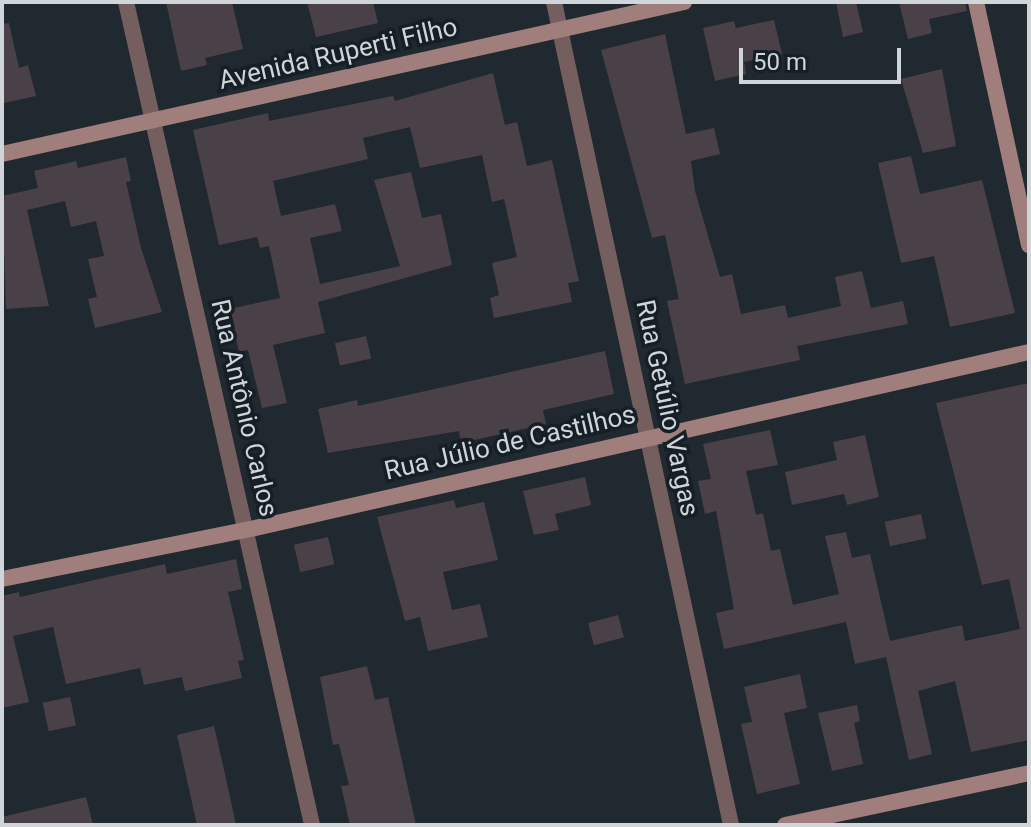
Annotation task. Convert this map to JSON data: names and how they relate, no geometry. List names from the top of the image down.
{
  "streets": {
    "street": [
      "Avenida Ruperti Filho",
      "Rua Antônio Carlos",
      "Rua Getúlio Vargas",
      "Rua Júlio de Castilhos"
    ]
  },
  "crossings": [
    ["Avenida Ruperti Filho", "Rua Antônio Carlos"],
    ["Avenida Ruperti Filho", "Rua Getúlio Vargas"],
    ["Rua Antônio Carlos", "Rua Júlio de Castilhos"],
    ["Rua Getúlio Vargas", "Rua Júlio de Castilhos"]
  ],
  "scale_bar": "50 m"
}
